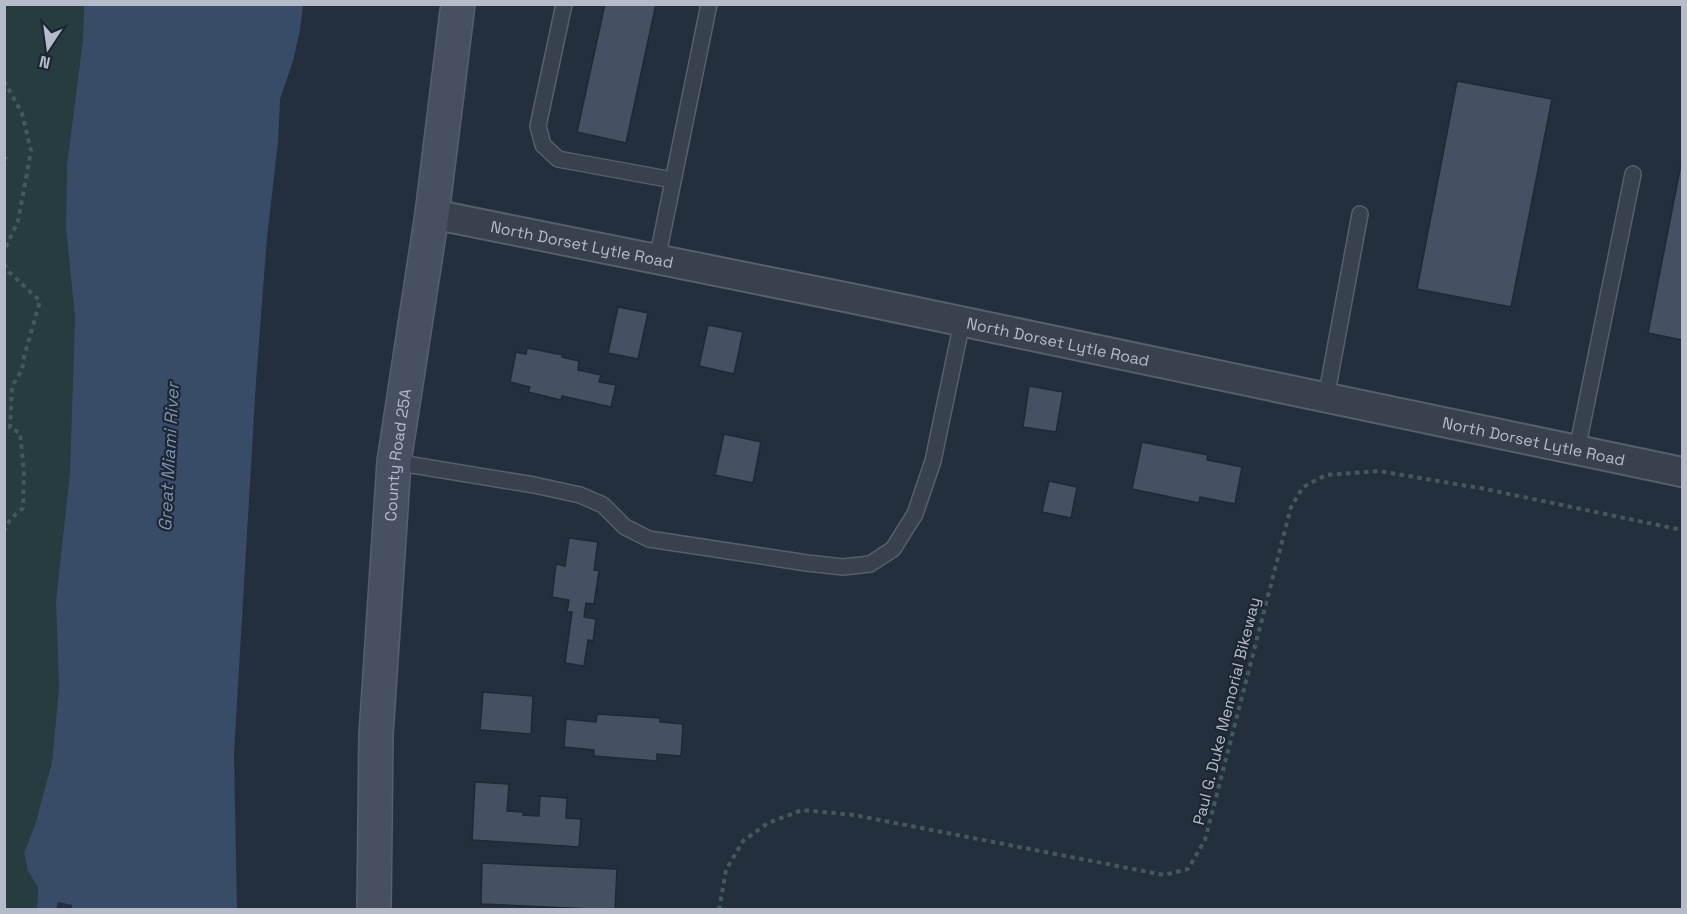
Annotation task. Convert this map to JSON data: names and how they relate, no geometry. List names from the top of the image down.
{
  "streets": {
    "main road": ["County Road 25A"],
    "street": ["North Dorset Lytle Road"],
    "path": ["Paul G. Duke Memorial Bikeway"]
  },
  "crossings": [
    ["North Dorset Lytle Road", "County Road 25A"]
  ],
  "water": ["Great Miami River"],
  "north": "bottom"
}
